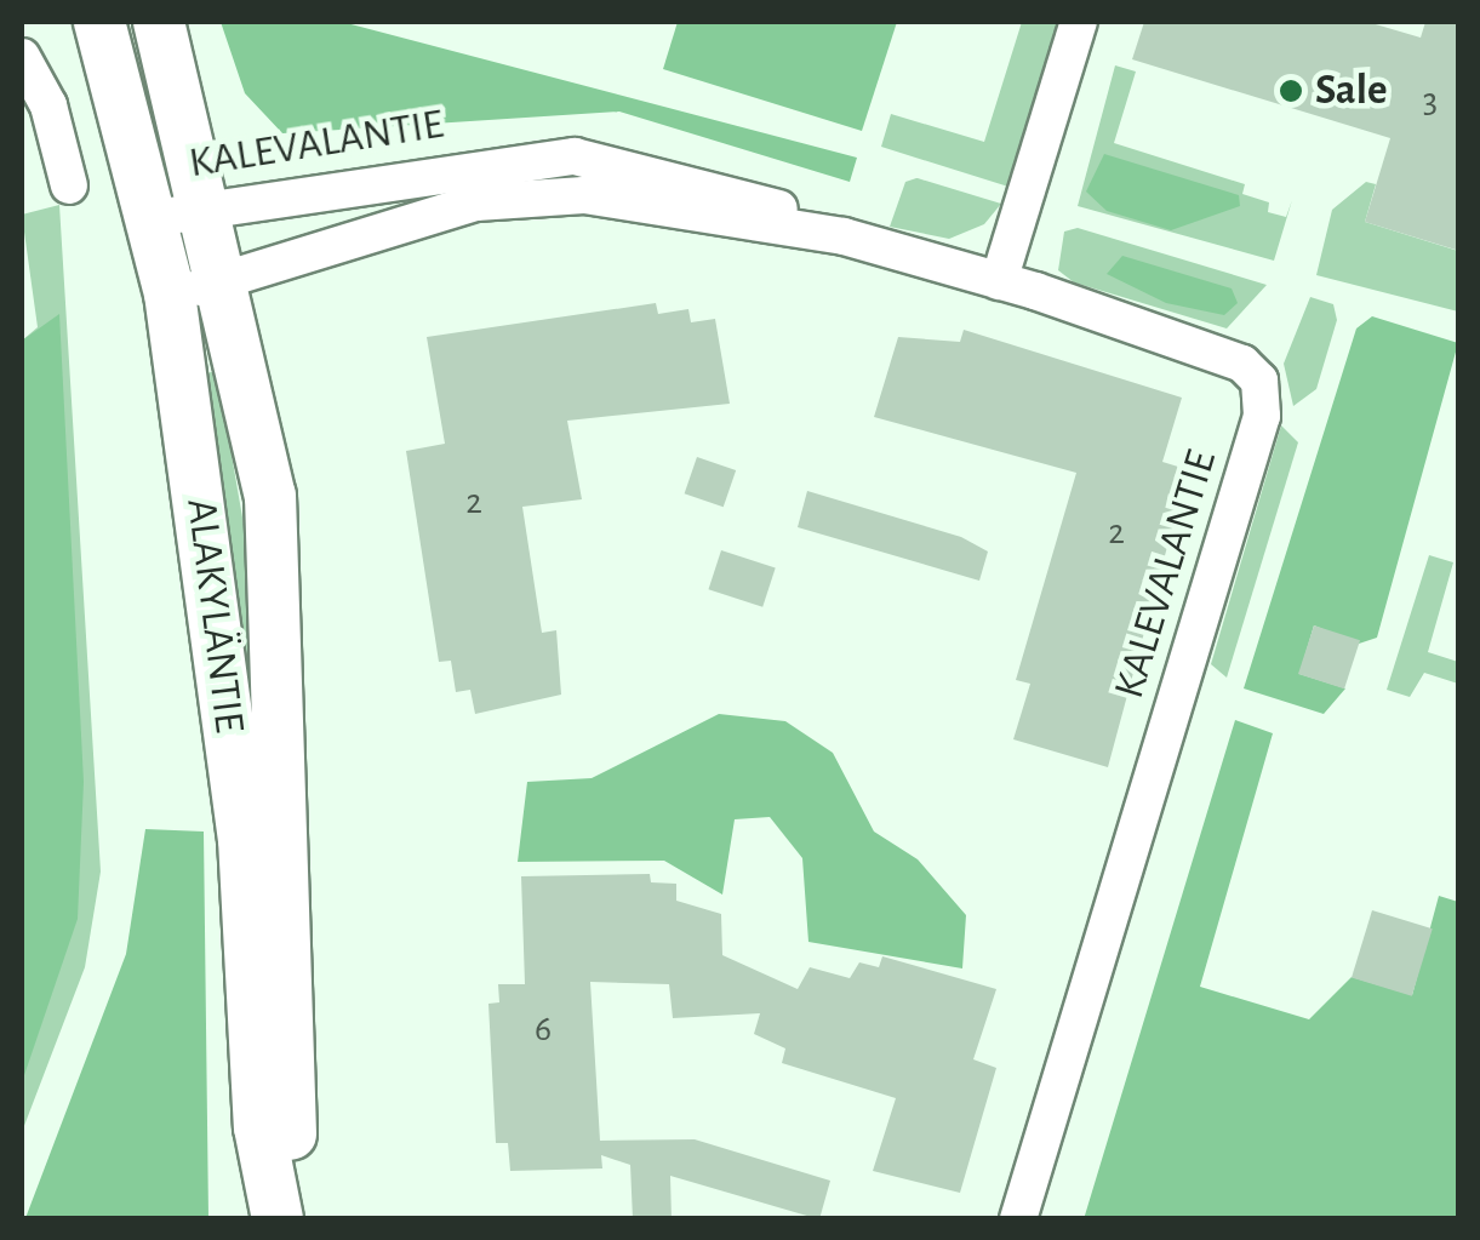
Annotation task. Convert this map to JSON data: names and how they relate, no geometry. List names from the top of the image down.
{
  "streets": {
    "main road": ["ALAKYLÄNTIE"],
    "street": ["KALEVALANTIE"]
  },
  "crossings": [
    ["KALEVALANTIE", "ALAKYLÄNTIE"]
  ],
  "places": ["Sale"],
  "house_numbers": [
    "3",
    "2",
    "2",
    "6"
  ]
}
